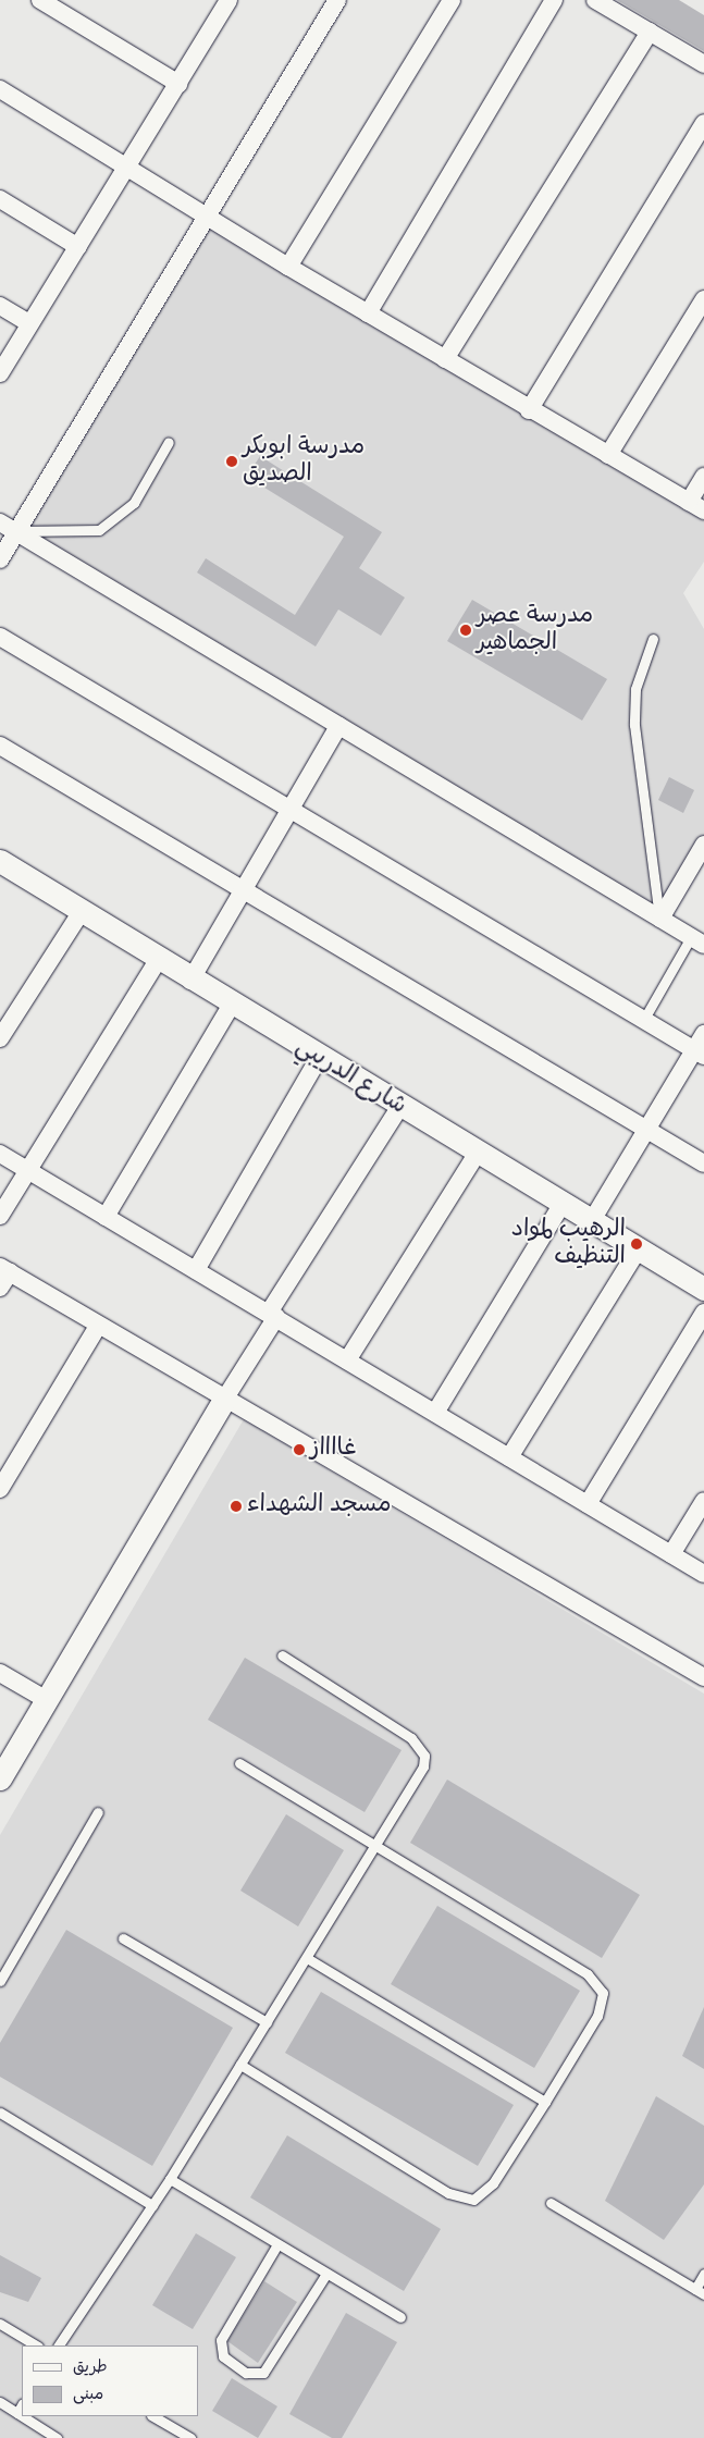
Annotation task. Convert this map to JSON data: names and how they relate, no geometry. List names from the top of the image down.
{
  "streets": {
    "street": ["شارع الدريبي"]
  },
  "places": [
    "مدرسة ابوبكر الصديق",
    "مدرسة عصر الجماهير",
    "الرهيب لمواد التنظيف",
    "غااااز",
    "مسجد الشهداء"
  ],
  "legend": ["طريق", "مبنى"]
}
